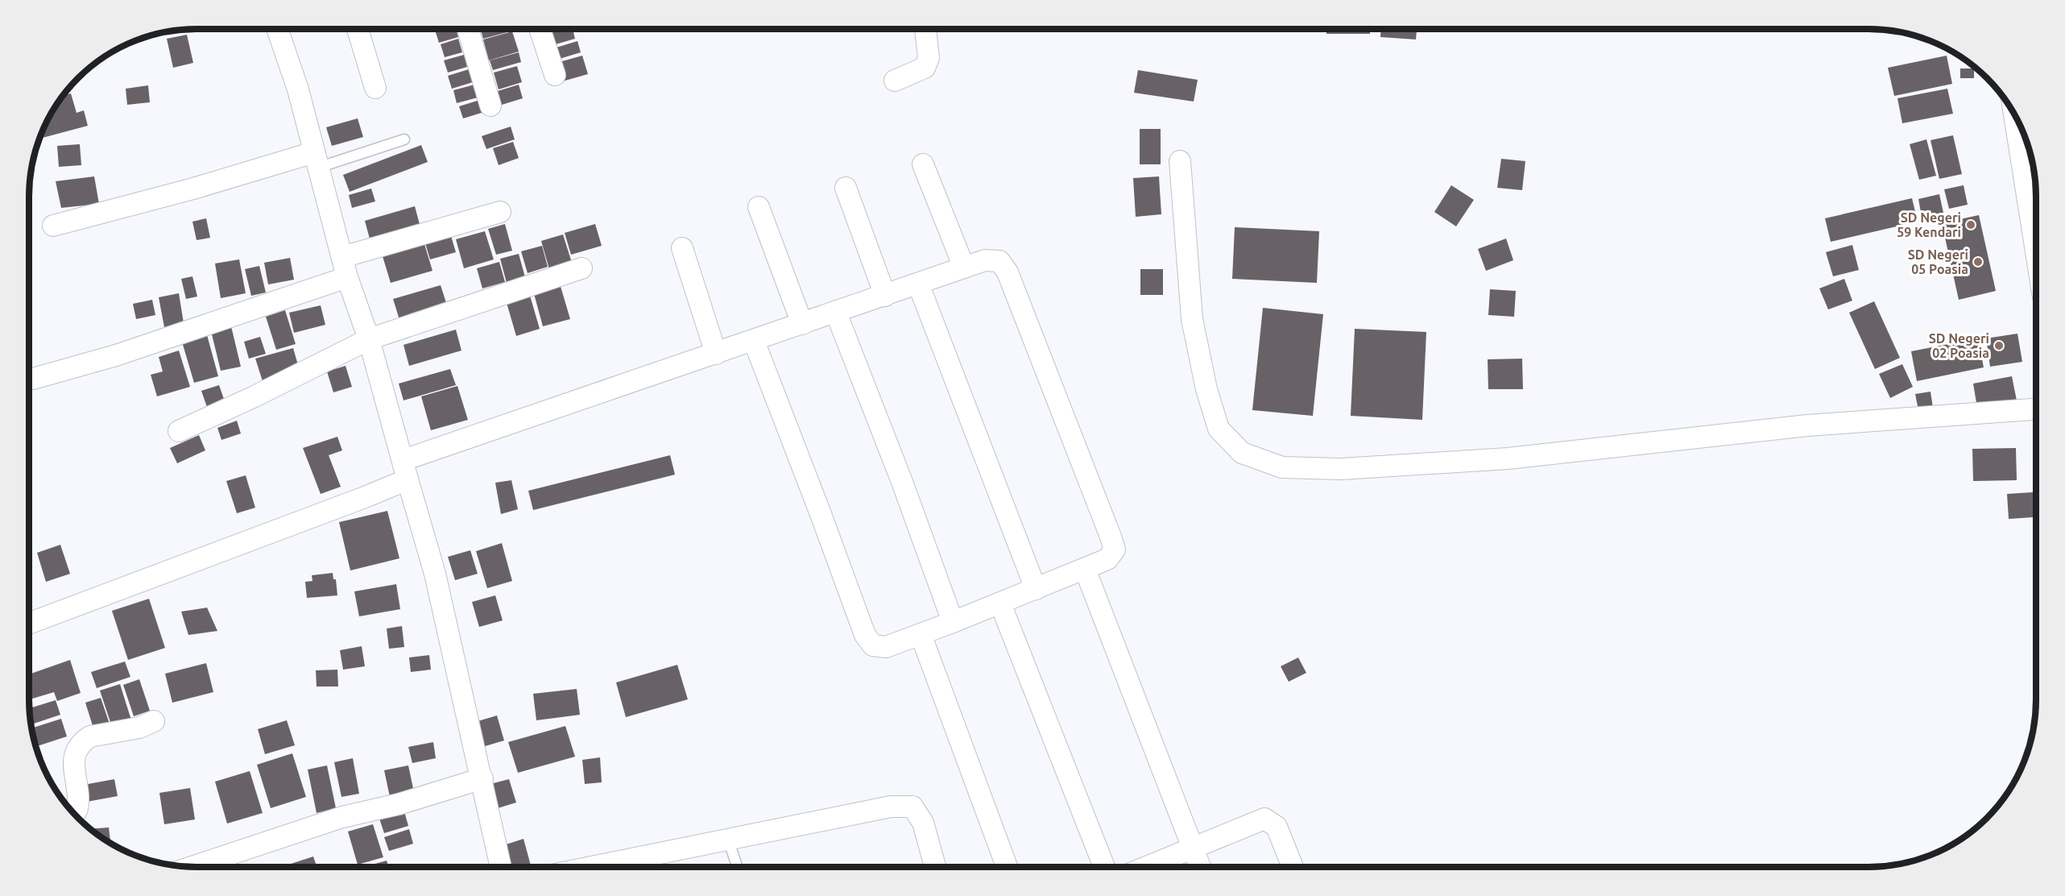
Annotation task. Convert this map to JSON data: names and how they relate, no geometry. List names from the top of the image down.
{
  "places": ["SD Negeri 59 Kendari", "SD Negeri 05 Poasia", "SD Negeri 02 Poasia"]
}
